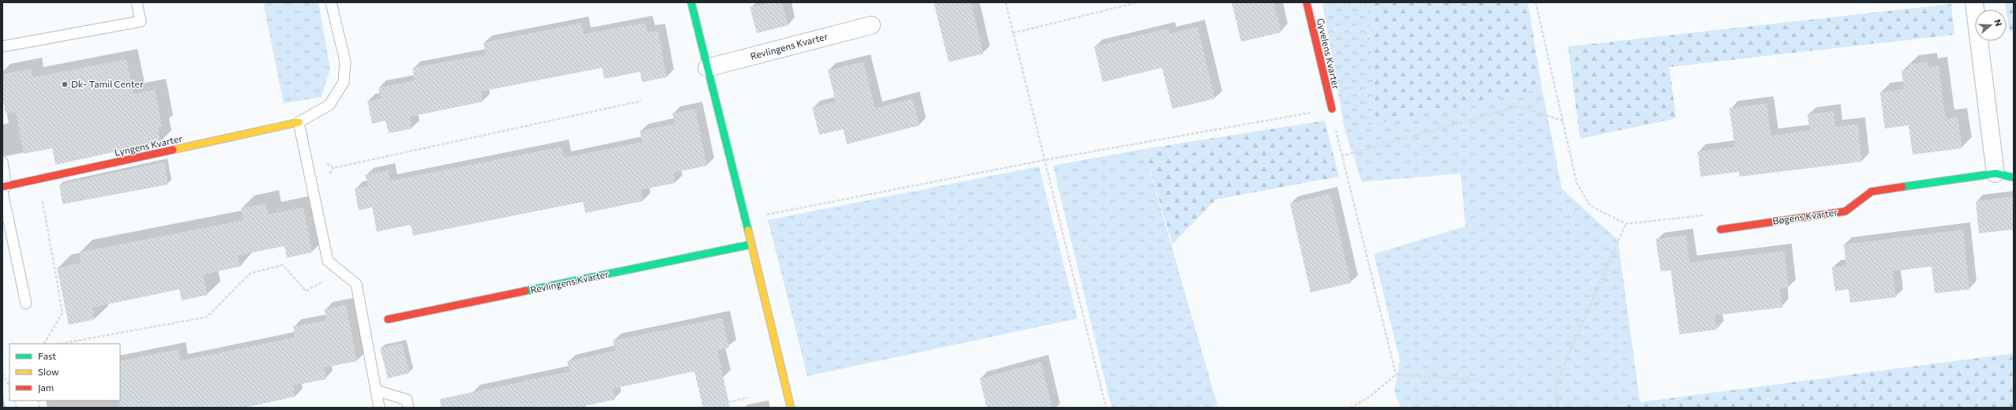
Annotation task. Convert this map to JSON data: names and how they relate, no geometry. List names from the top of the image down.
{
  "streets": {
    "street": [
      "Revlingens Kvarter",
      "Gyvelens Kvarter",
      "Lyngens Kvarter",
      "Bøgens Kvarter"
    ]
  },
  "places": ["Dk- Tamil Center"],
  "legend": ["Fast", "Slow", "Jam"],
  "north": "right"
}
